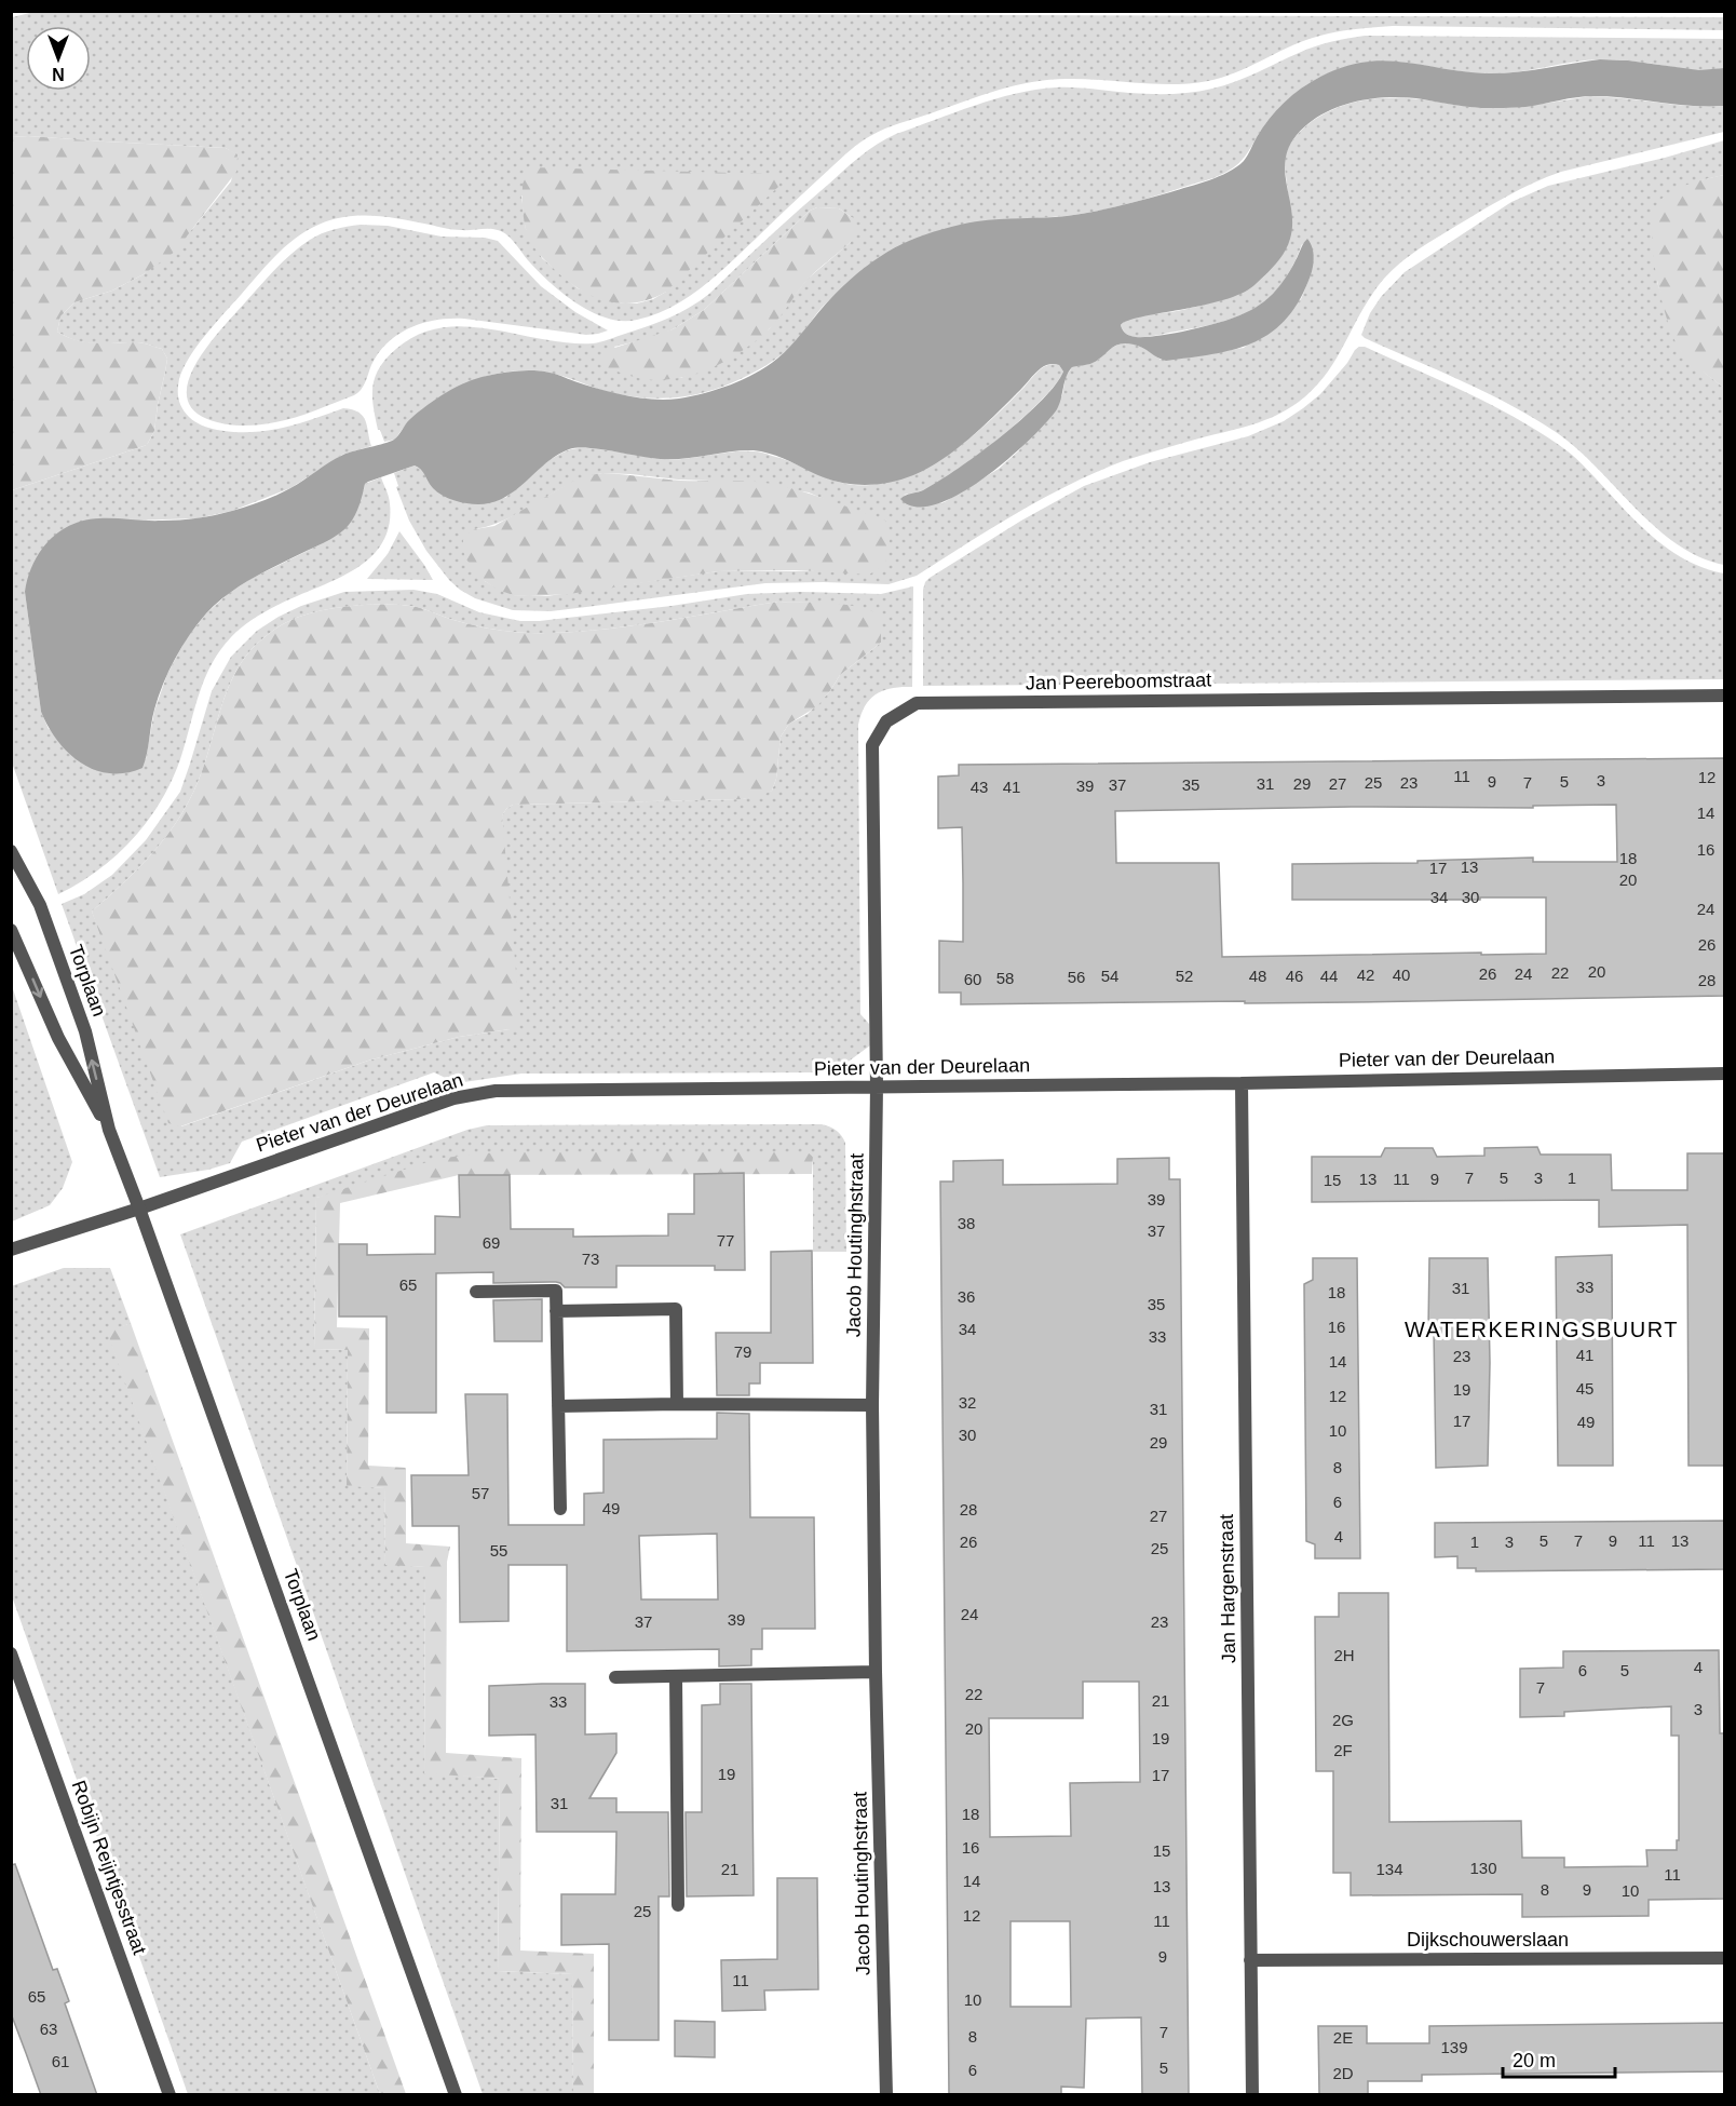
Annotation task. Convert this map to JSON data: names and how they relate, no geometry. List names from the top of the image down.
{
  "streets": {
    "street": [
      "Jan Peereboomstraat",
      "Torplaan",
      "Pieter van der Deurelaan",
      "Jacob Houtinghstraat",
      "Jan Hargenstraat",
      "Robijn Reijntjesstraat",
      "Dijkschouwerslaan"
    ]
  },
  "crossings": [
    ["Jan Peereboomstraat", "Pieter van der Deurelaan"],
    ["Jan Peereboomstraat", "Jacob Houtinghstraat"],
    ["Torplaan", "Pieter van der Deurelaan"],
    ["Pieter van der Deurelaan", "Jacob Houtinghstraat"],
    ["Pieter van der Deurelaan", "Jan Hargenstraat"],
    ["Jan Hargenstraat", "Dijkschouwerslaan"]
  ],
  "districts": ["WATERKERINGSBUURT"],
  "house_numbers": [
    "11",
    "12",
    "3",
    "9",
    "5",
    "25",
    "23",
    "7",
    "31",
    "29",
    "27",
    "37",
    "35",
    "39",
    "43",
    "41",
    "14",
    "16",
    "18",
    "13",
    "17",
    "20",
    "34",
    "30",
    "24",
    "26",
    "20",
    "22",
    "26",
    "24",
    "42",
    "40",
    "54",
    "52",
    "48",
    "46",
    "44",
    "56",
    "58",
    "60",
    "28",
    "7",
    "5",
    "3",
    "1",
    "13",
    "11",
    "9",
    "15",
    "39",
    "38",
    "37",
    "77",
    "69",
    "73",
    "65",
    "33",
    "31",
    "18",
    "36",
    "35",
    "16",
    "34",
    "33",
    "79",
    "41",
    "23",
    "14",
    "45",
    "19",
    "12",
    "32",
    "31",
    "17",
    "49",
    "10",
    "30",
    "29",
    "8",
    "57",
    "6",
    "49",
    "28",
    "27",
    "4",
    "5",
    "7",
    "9",
    "11",
    "13",
    "26",
    "1",
    "3",
    "25",
    "55",
    "24",
    "39",
    "37",
    "23",
    "2H",
    "4",
    "6",
    "5",
    "7",
    "22",
    "21",
    "33",
    "3",
    "2G",
    "20",
    "19",
    "2F",
    "19",
    "17",
    "31",
    "18",
    "16",
    "15",
    "130",
    "21",
    "134",
    "11",
    "14",
    "13",
    "8",
    "9",
    "10",
    "25",
    "12",
    "11",
    "9",
    "11",
    "65",
    "10",
    "63",
    "7",
    "8",
    "2E",
    "139",
    "61",
    "5",
    "6",
    "2D"
  ],
  "scale_bar": "20 m",
  "north": "bottom"
}
